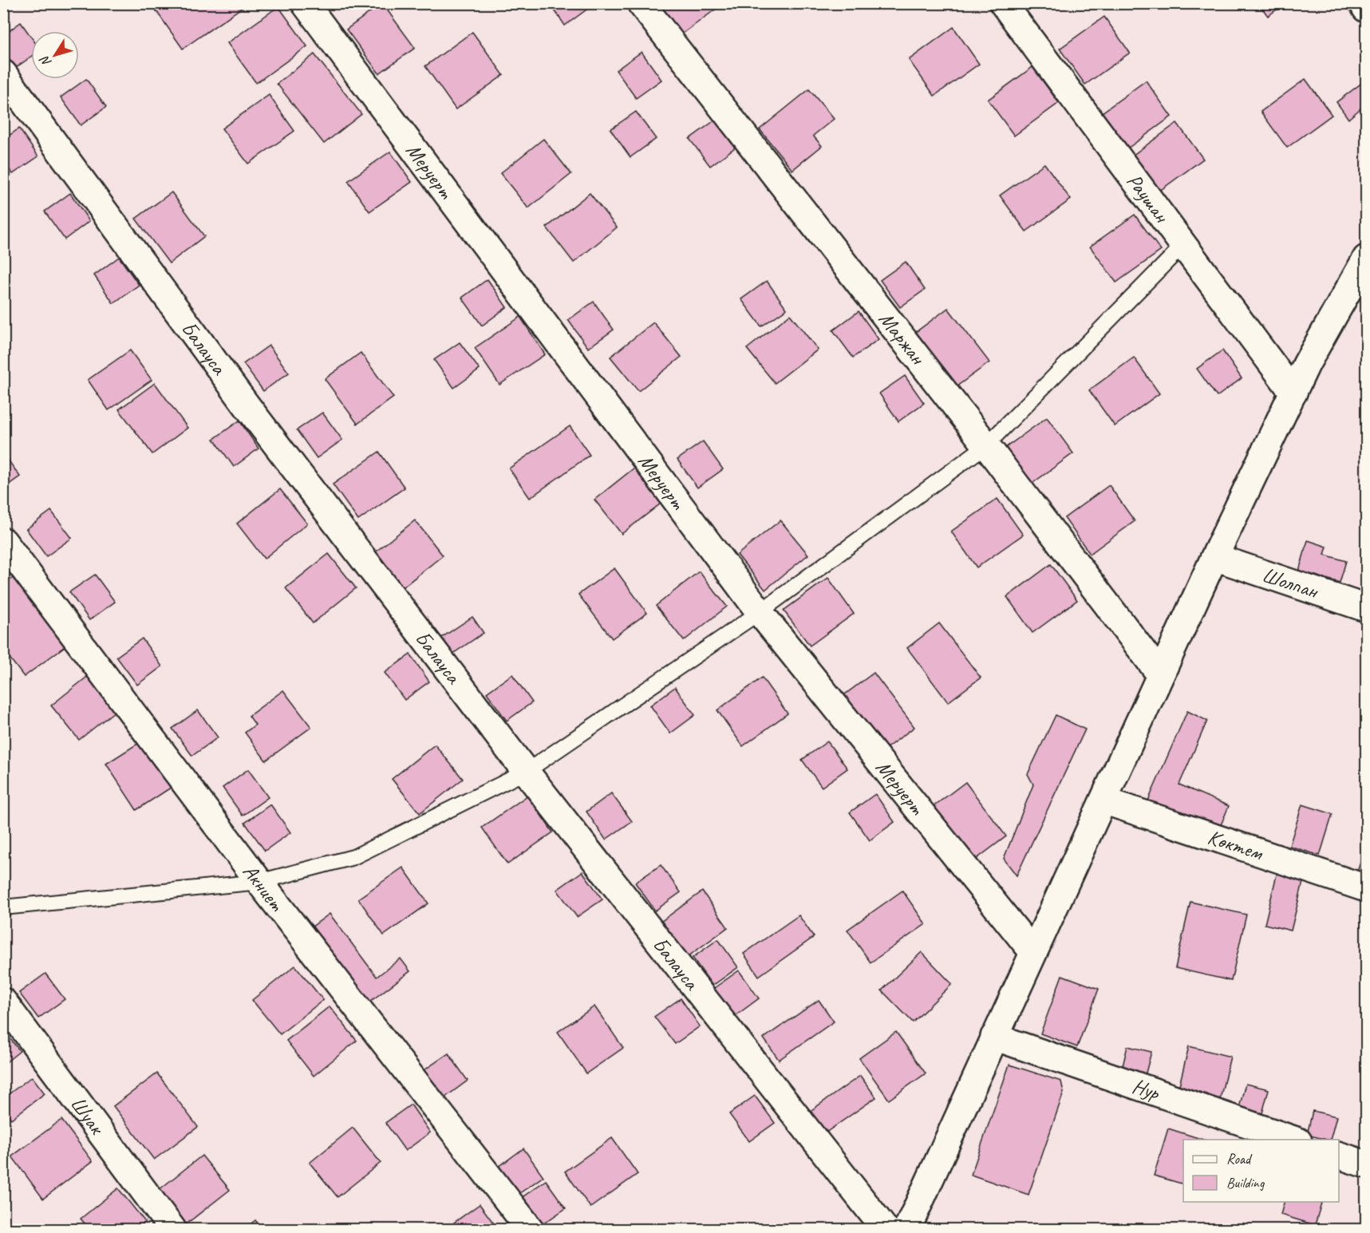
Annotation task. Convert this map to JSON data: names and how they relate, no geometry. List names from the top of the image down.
{
  "streets": {
    "street": [
      "Меруерт",
      "Раушан",
      "Маржан",
      "Балауса",
      "Шолпан",
      "Көктем",
      "Акниет",
      "Нур",
      "Шуак"
    ]
  },
  "legend": ["Road", "Building"],
  "north": "bottom left"
}
